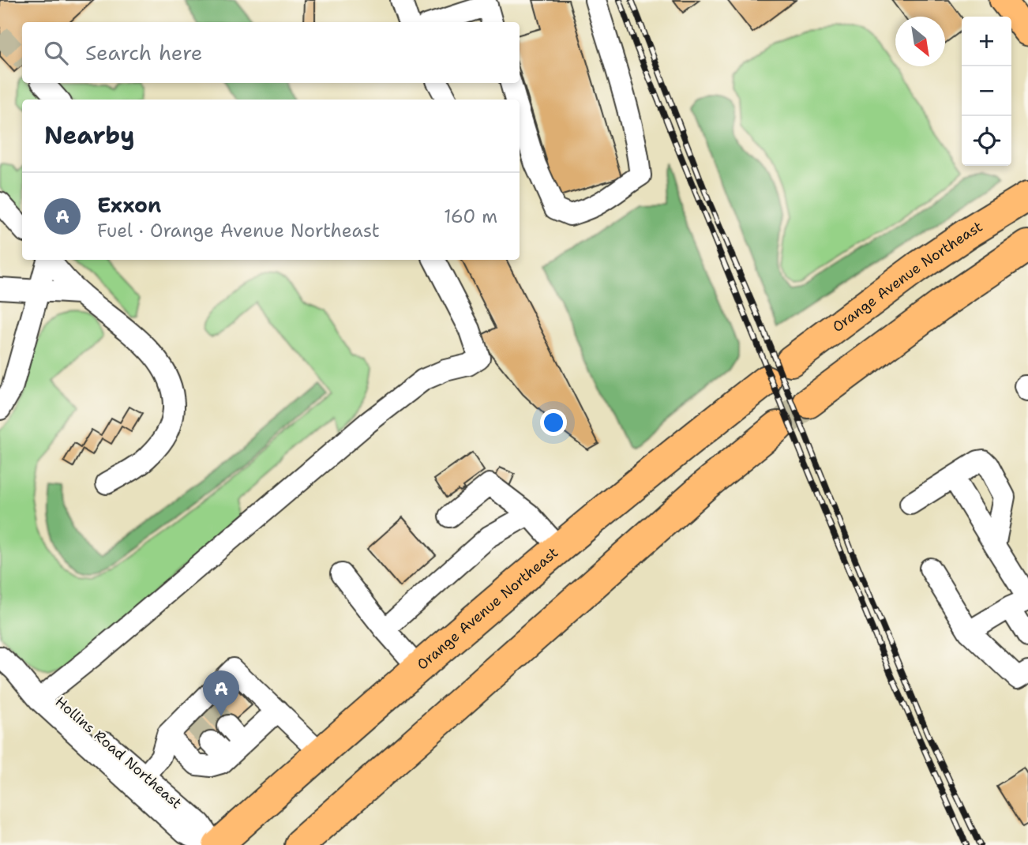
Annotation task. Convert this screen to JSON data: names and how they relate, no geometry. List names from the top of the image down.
{
  "streets": {
    "highway": ["Orange Avenue Northeast"],
    "street": ["Hollins Road Northeast"]
  },
  "crossings": [
    ["Orange Avenue Northeast", "Hollins Road Northeast"]
  ],
  "north": "bottom right",
  "page": {
    "map_buttons": ["+", "−"],
    "search": "Search here",
    "heading": "Nearby",
    "list": [
      {
        "mark": "A",
        "name": "Exxon",
        "note": "Fuel · Orange Avenue Northeast",
        "value": "160 m"
      }
    ],
    "pins": "A"
  }
}
